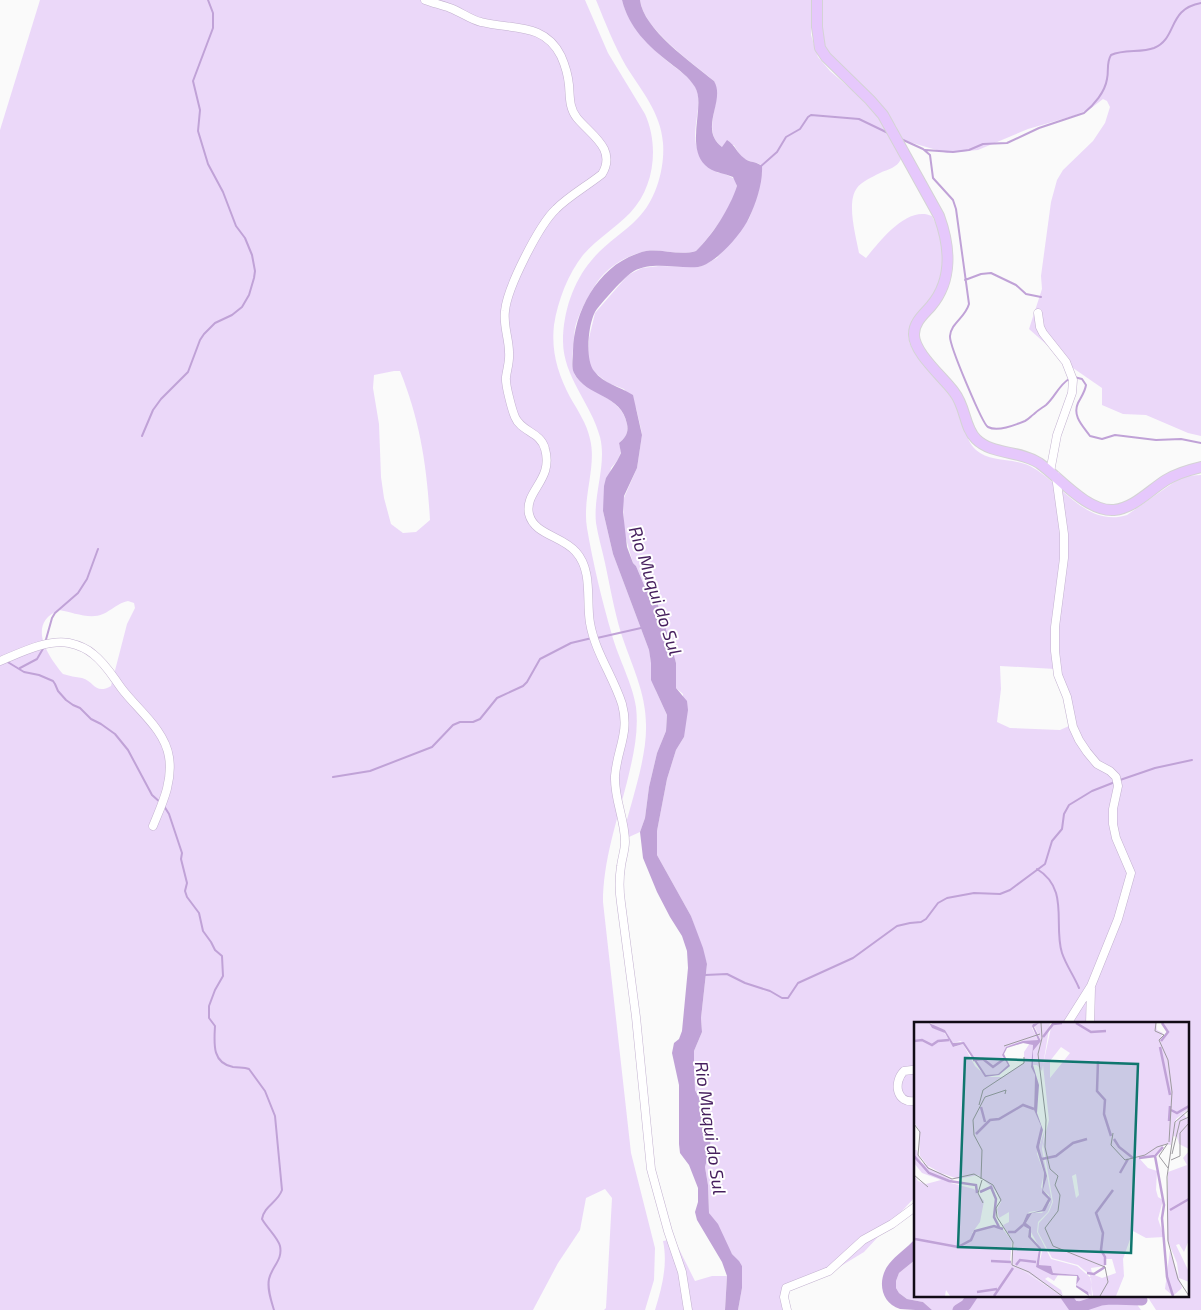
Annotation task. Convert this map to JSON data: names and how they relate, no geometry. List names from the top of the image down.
{
  "water": ["Rio Muqui do Sul"]
}
